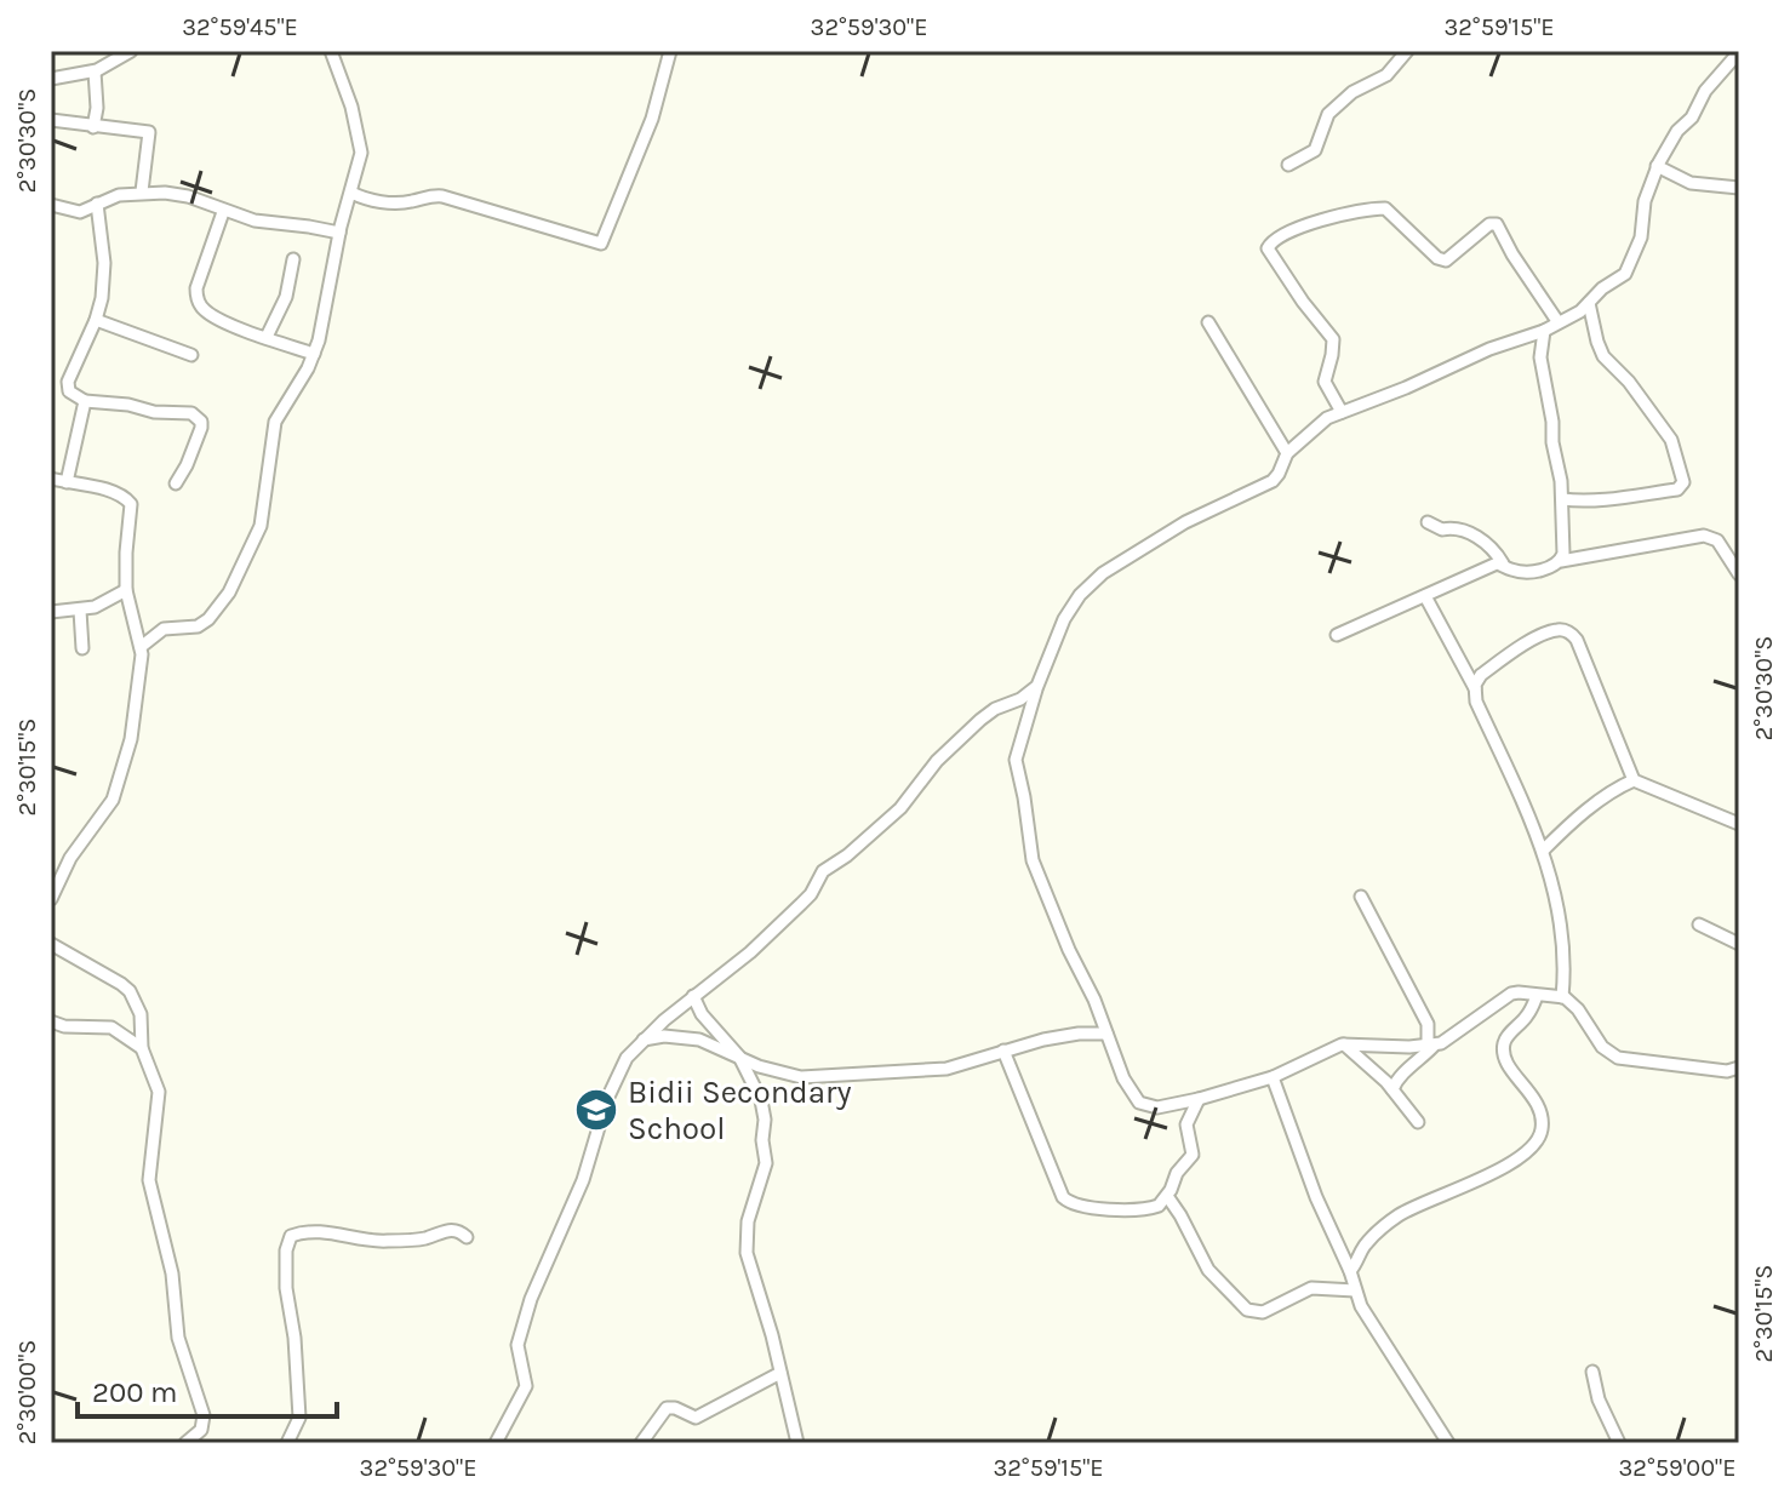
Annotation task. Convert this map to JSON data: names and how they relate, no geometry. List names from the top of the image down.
{
  "places": {
    "school or university": ["Bidii Secondary School"]
  },
  "scale_bar": "200 m",
  "coordinates": [
    "32°59'45\"E",
    "32°59'30\"E",
    "32°59'15\"E",
    "2°30'30\"S",
    "2°30'15\"S",
    "2°30'00\"S",
    "32°59'00\"E"
  ]
}
